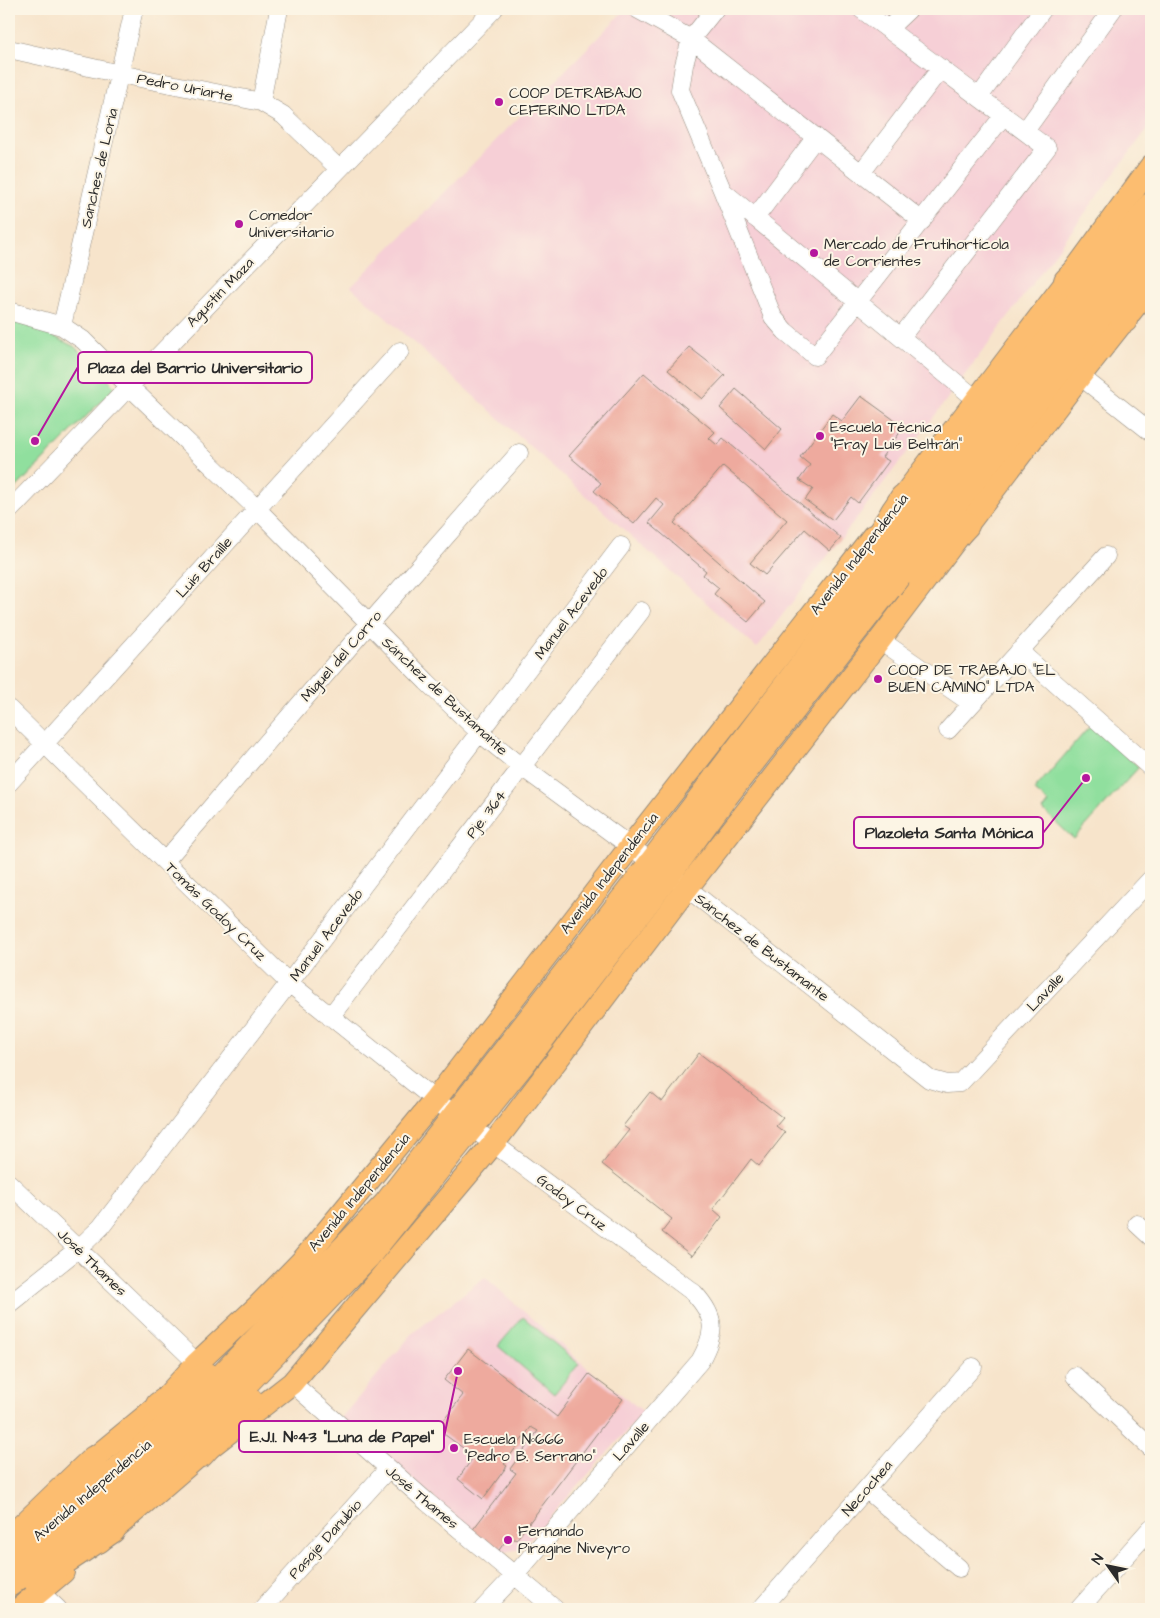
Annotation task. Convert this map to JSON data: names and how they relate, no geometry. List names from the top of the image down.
{
  "streets": {
    "highway": ["Avenida Independencia"],
    "street": [
      "Pedro Uriarte",
      "Sanches de Loria",
      "Agustin Maza",
      "Luis Braille",
      "Manuel Acevedo",
      "Miguel del Corro",
      "Sánchez de Bustamante",
      "Pje. 364",
      "Tomás Godoy Cruz",
      "Lavalle",
      "Godoy Cruz",
      "José Thames",
      "Necochea",
      "Pasaje Danubio"
    ]
  },
  "crossings": [
    ["Pedro Uriarte", "Sanches de Loria"],
    ["Pedro Uriarte", "Agustin Maza"],
    ["Sanches de Loria", "Sánchez de Bustamante"],
    ["Agustin Maza", "Sánchez de Bustamante"],
    ["Avenida Independencia", "Sánchez de Bustamante"],
    ["Avenida Independencia", "Tomás Godoy Cruz"],
    ["Avenida Independencia", "Godoy Cruz"],
    ["Avenida Independencia", "José Thames"],
    ["Luis Braille", "Sánchez de Bustamante"],
    ["Luis Braille", "Tomás Godoy Cruz"],
    ["Manuel Acevedo", "Sánchez de Bustamante"],
    ["Manuel Acevedo", "Tomás Godoy Cruz"],
    ["Manuel Acevedo", "José Thames"],
    ["Miguel del Corro", "Sánchez de Bustamante"],
    ["Miguel del Corro", "Tomás Godoy Cruz"],
    ["Sánchez de Bustamante", "Pje. 364"],
    ["Sánchez de Bustamante", "Lavalle"],
    ["Pje. 364", "Tomás Godoy Cruz"],
    ["Tomás Godoy Cruz", "Godoy Cruz"],
    ["Lavalle", "Godoy Cruz"],
    ["Lavalle", "José Thames"],
    ["José Thames", "Pasaje Danubio"]
  ],
  "places": [
    "COOP DETRABAJO CEFERINO LTDA",
    "Comedor Universitario",
    "Mercado de Frutihortícola de Corrientes",
    "Escuela Técnica \"Fray Luis Beltrán\"",
    "Plaza del Barrio Universitario",
    "COOP DE TRABAJO \"EL BUEN CAMINO\" LTDA",
    "Plazoleta Santa Mónica",
    "E.J.I. Nº43 \"Luna de Papel\"",
    "Escuela Nº666 \"Pedro B. Serrano\"",
    "Fernando Piragine Niveyro"
  ],
  "north": "top left"
}
